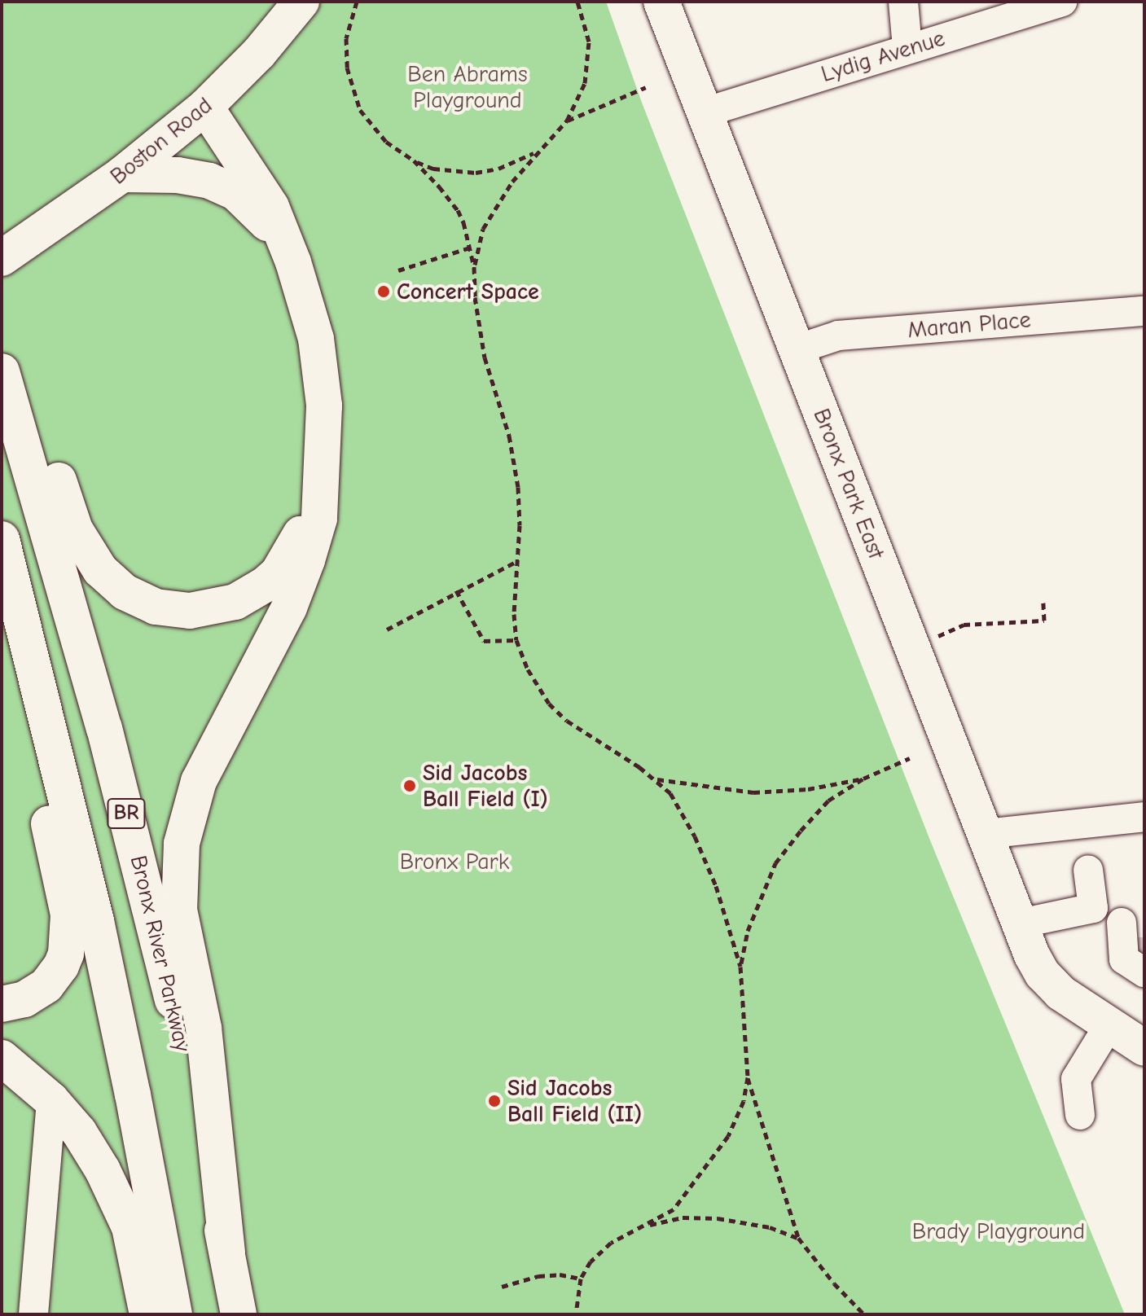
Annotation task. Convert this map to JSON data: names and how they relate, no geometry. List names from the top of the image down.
{
  "streets": {
    "main road": [
      "Boston Road",
      "Bronx Park East",
      "BR",
      "Bronx River Parkway"
    ],
    "street": ["Lydig Avenue", "Maran Place"]
  },
  "crossings": [
    ["Lydig Avenue", "Bronx Park East"],
    ["Maran Place", "Bronx Park East"]
  ],
  "parks": ["Ben Abrams Playground", "Bronx Park", "Brady Playground"],
  "places": ["Concert Space", "Sid Jacobs Ball Field (I)", "Sid Jacobs Ball Field (II)"]
}
